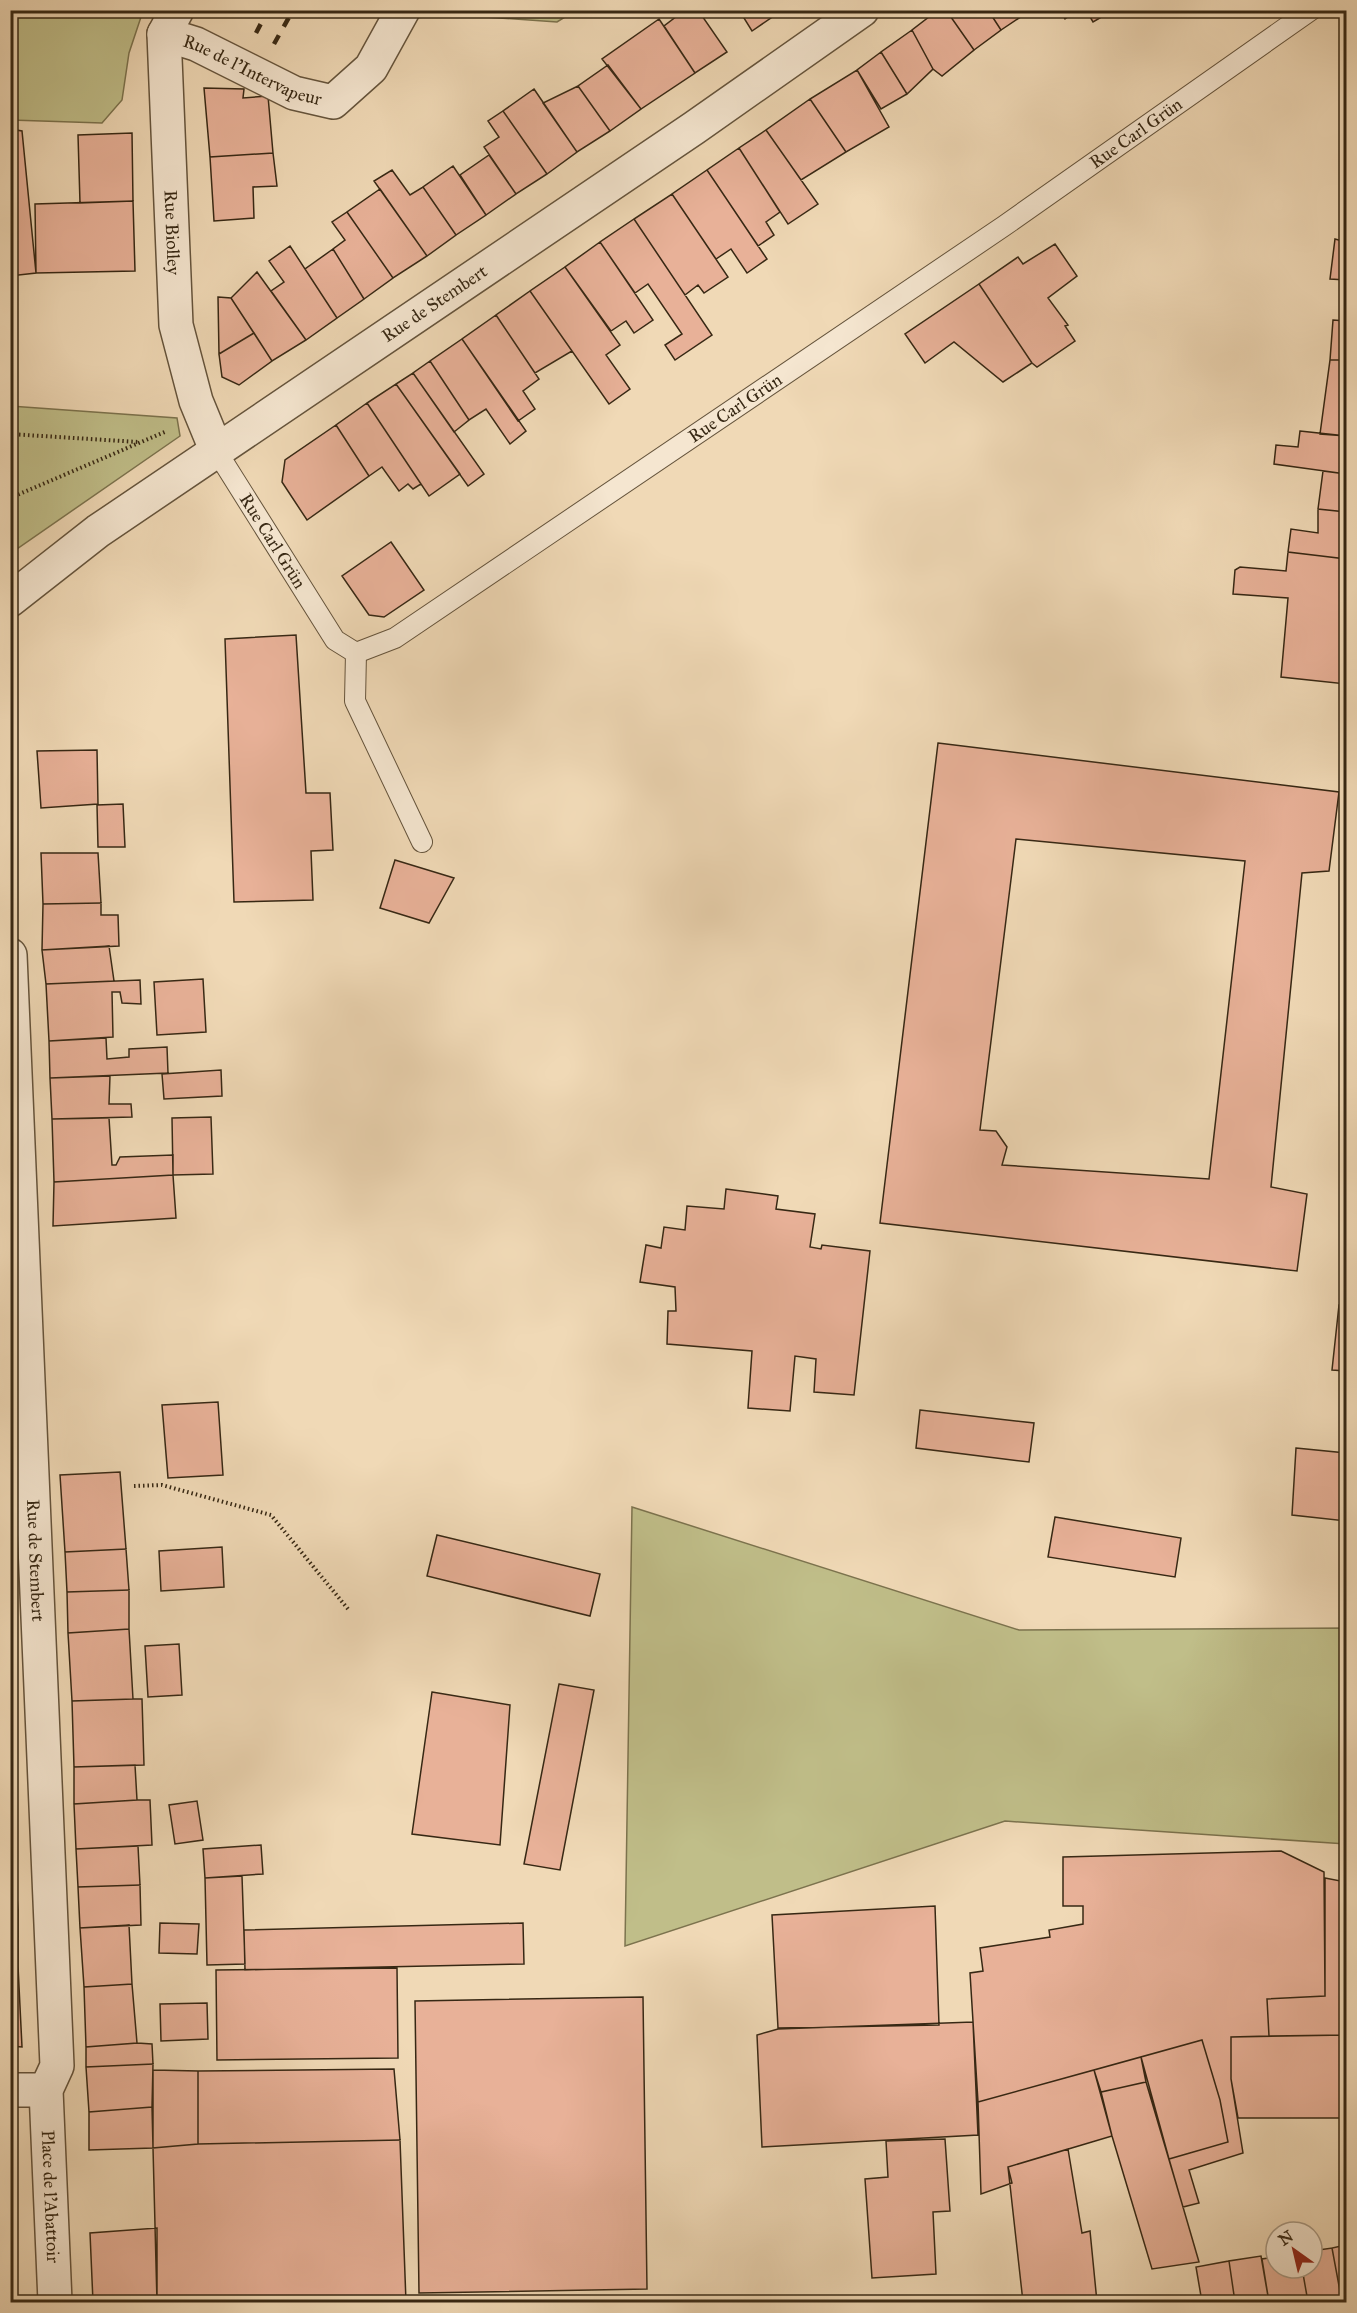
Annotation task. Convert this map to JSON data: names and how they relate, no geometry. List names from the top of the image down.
{
  "streets": {
    "street": [
      "Rue de l'Intervapeur",
      "Rue Biolley",
      "Rue de Stembert",
      "Place de l'Abattoir"
    ],
    "lane": ["Rue Carl Grün"]
  },
  "crossings": [
    ["Rue de l'Intervapeur", "Rue Biolley"],
    ["Rue Carl Grün", "Rue Biolley"],
    ["Rue Carl Grün", "Rue de Stembert"],
    ["Rue Biolley", "Rue de Stembert"],
    ["Rue de Stembert", "Place de l'Abattoir"]
  ],
  "north": "top left"
}
